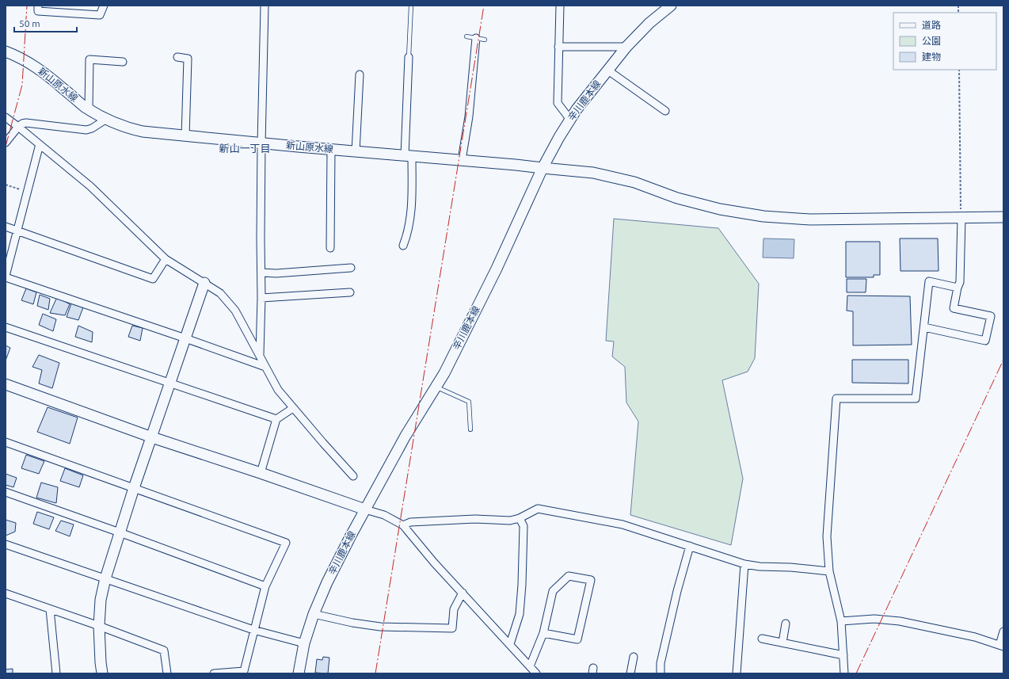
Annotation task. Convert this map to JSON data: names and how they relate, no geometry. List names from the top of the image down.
{
  "streets": {
    "main road": ["新山原水線", "辛川鹿本線"]
  },
  "crossings": [
    ["新山原水線", "辛川鹿本線"]
  ],
  "districts": ["新山一丁目"],
  "legend": ["道路", "公園", "建物"],
  "scale_bar": "50 m"
}
